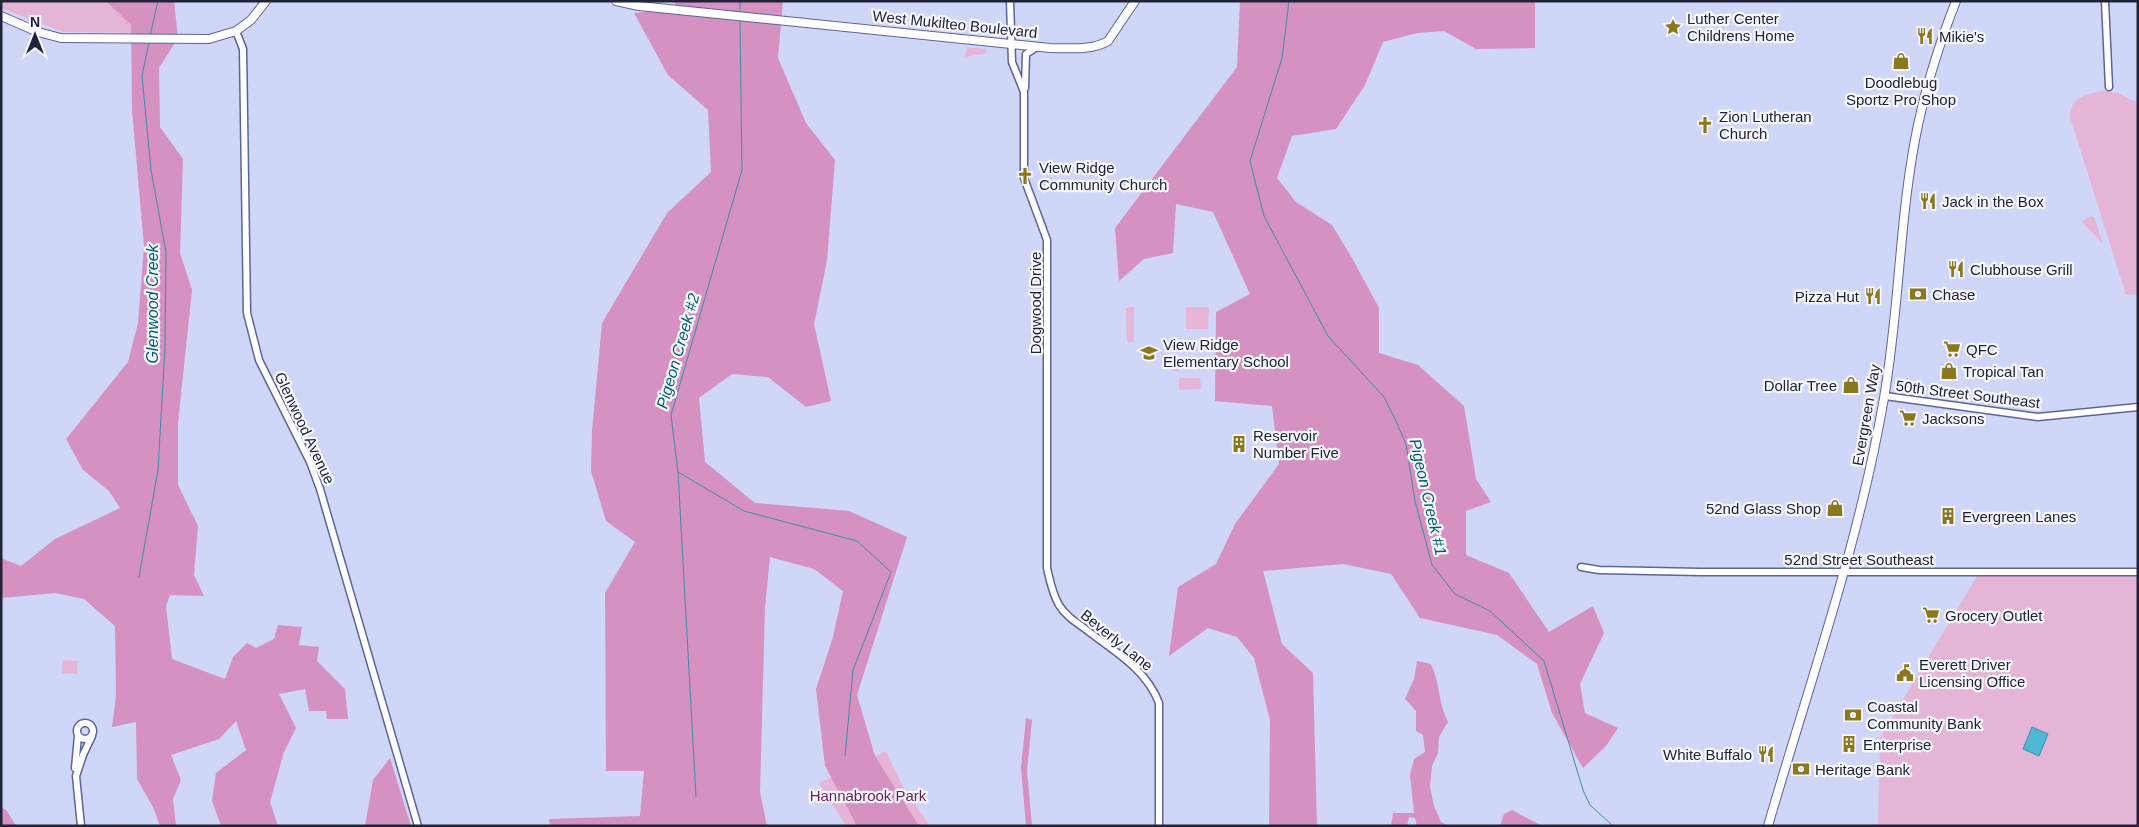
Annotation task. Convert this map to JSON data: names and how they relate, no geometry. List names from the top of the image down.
{
  "streets": {
    "main road": ["West Mukilteo Boulevard", "Evergreen Way"],
    "street": [
      "Dogwood Drive",
      "50th Street Southeast",
      "Glenwood Avenue",
      "52nd Street Southeast",
      "Beverly Lane"
    ]
  },
  "crossings": [
    ["West Mukilteo Boulevard", "Dogwood Drive"],
    ["Dogwood Drive", "Beverly Lane"],
    ["50th Street Southeast", "Evergreen Way"],
    ["Evergreen Way", "52nd Street Southeast"]
  ],
  "water": ["Glenwood Creek", "Pigeon Creek #2", "Pigeon Creek #1"],
  "parks": ["Hannabrook Park"],
  "places": {
    "place": ["Luther Center Childrens Home"],
    "restaurant": [
      "Mikie's",
      "Jack in the Box",
      "Clubhouse Grill",
      "Pizza Hut",
      "White Buffalo"
    ],
    "shop": [
      "Doodlebug Sportz Pro Shop",
      "Tropical Tan",
      "Dollar Tree",
      "52nd Glass Shop"
    ],
    "church": ["Zion Lutheran Church", "View Ridge Community Church"],
    "bank": ["Chase", "Coastal Community Bank", "Heritage Bank"],
    "supermarket": ["QFC", "Jacksons", "Grocery Outlet"],
    "school or university": ["View Ridge Elementary School"],
    "building": ["Reservoir Number Five", "Evergreen Lanes", "Enterprise"],
    "public building": ["Everett Driver Licensing Office"]
  },
  "north": "top"
}
